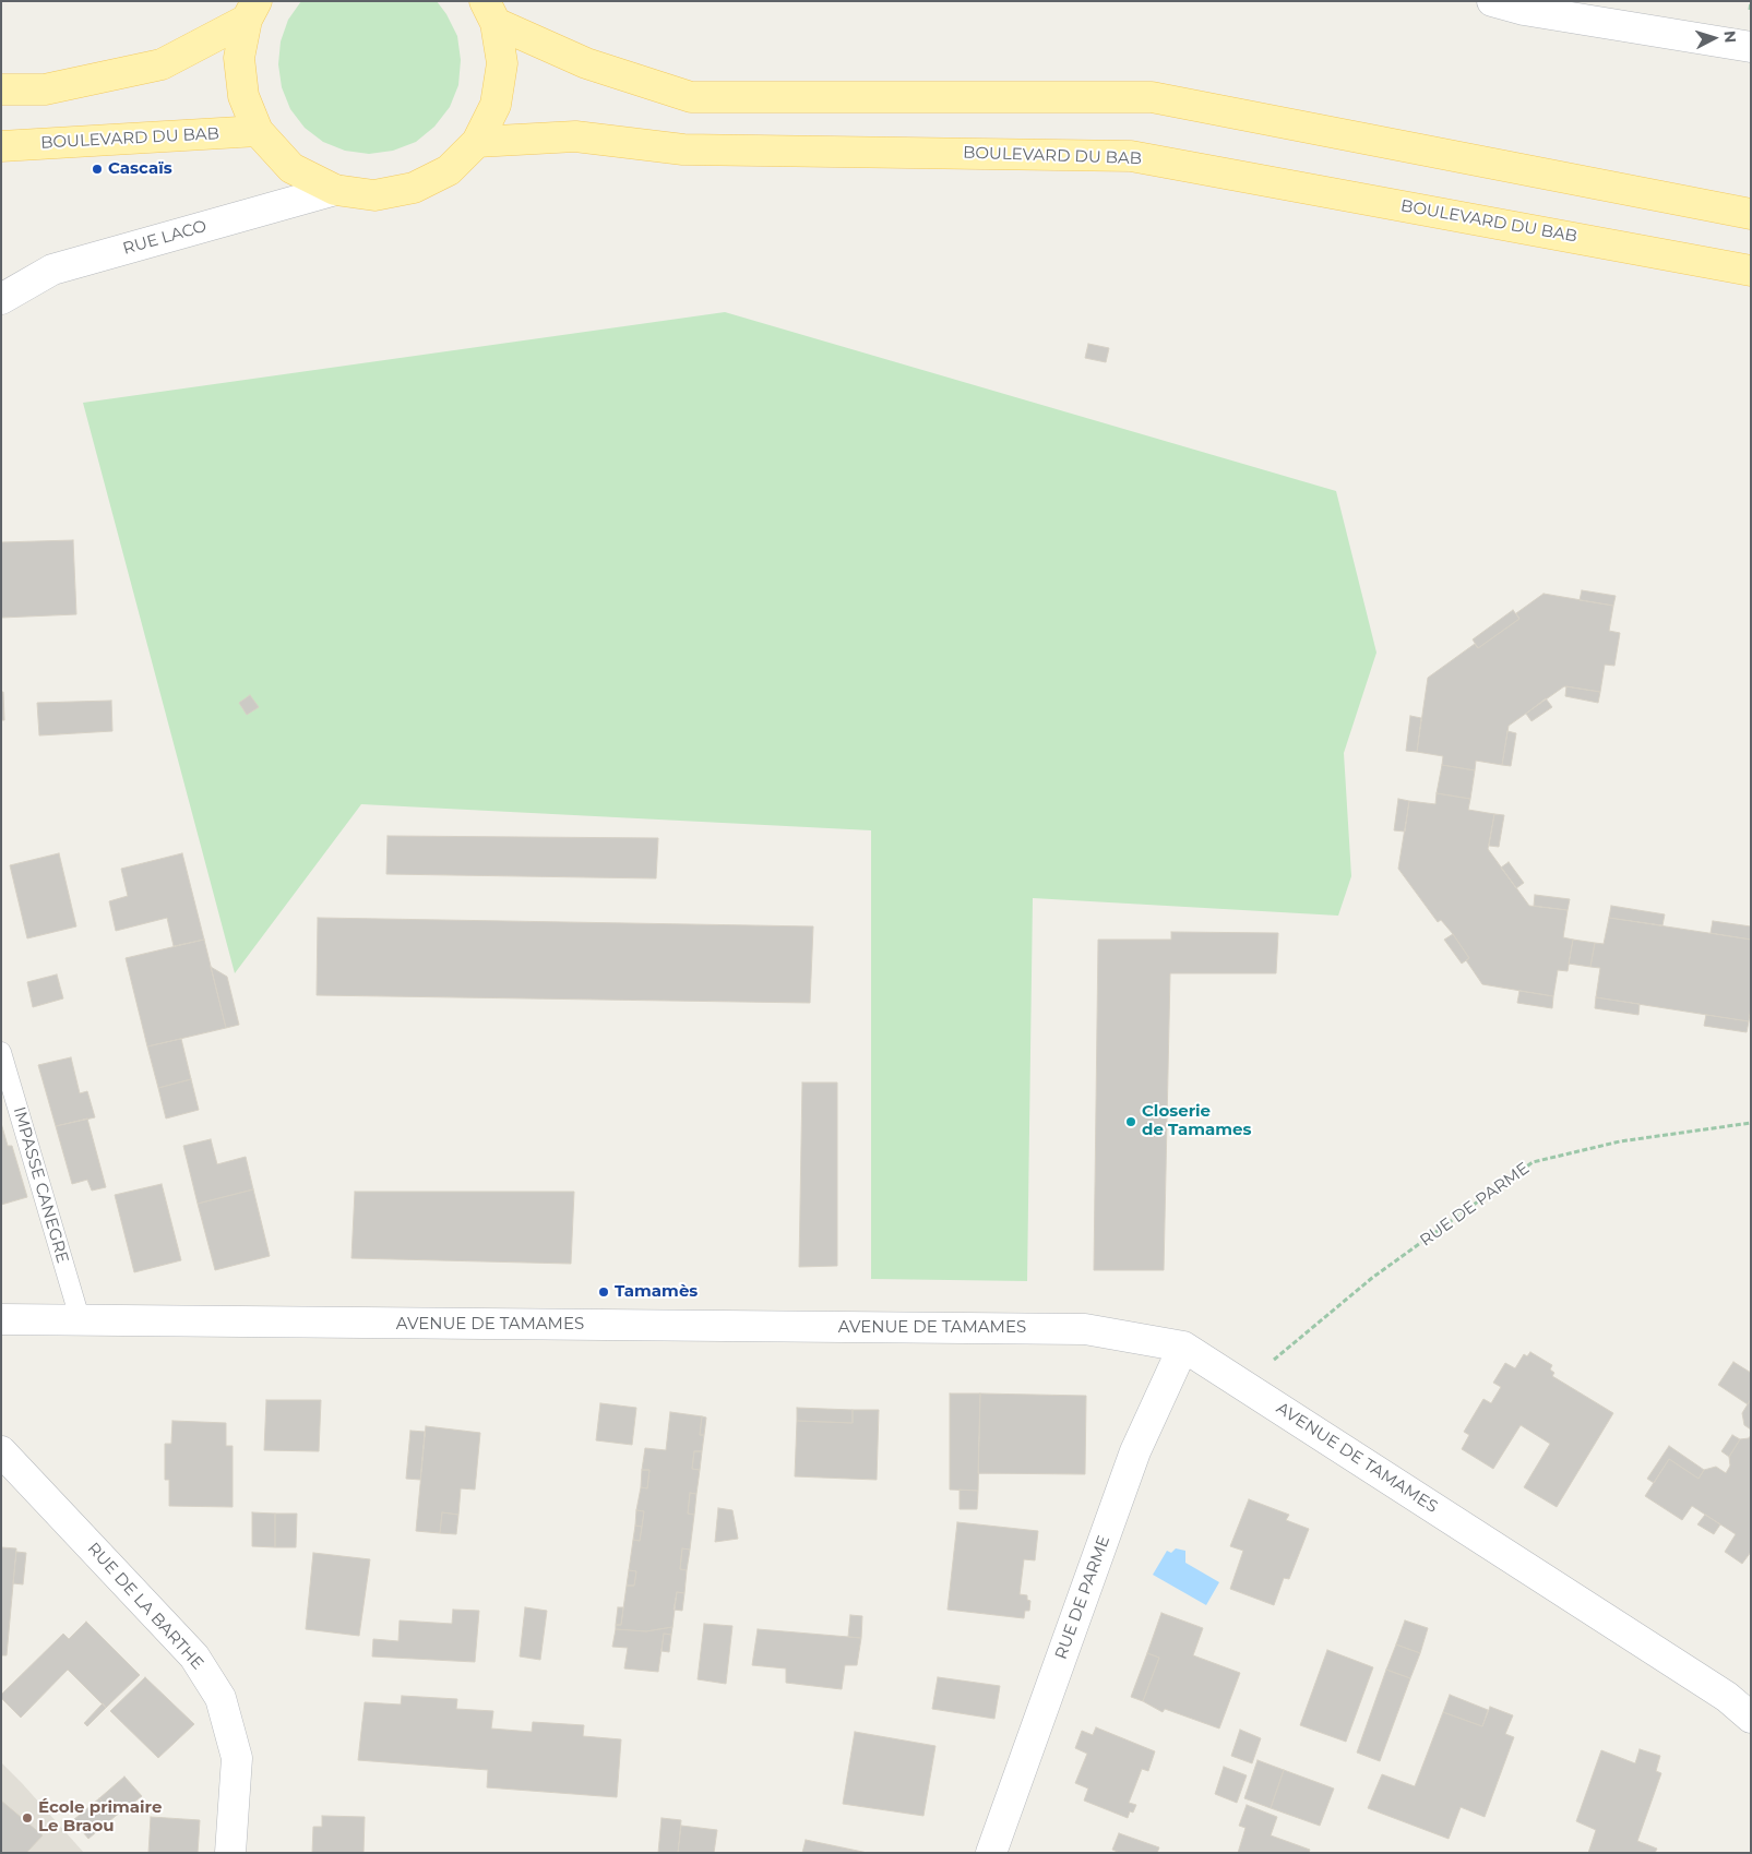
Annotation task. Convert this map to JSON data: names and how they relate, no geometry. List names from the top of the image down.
{
  "streets": {
    "main road": ["BOULEVARD DU BAB"],
    "street": [
      "RUE LACO",
      "RUE DE PARME",
      "AVENUE DE TAMAMES",
      "RUE DE LA BARTHE"
    ],
    "lane": ["IMPASSE CANEGRE"]
  },
  "crossings": [
    ["IMPASSE CANEGRE", "AVENUE DE TAMAMES"],
    ["RUE DE PARME", "AVENUE DE TAMAMES"]
  ],
  "places": [
    "Cascaïs",
    "Closerie de Tamames",
    "Tamamès",
    "École primaire Le Braou"
  ],
  "north": "right"
}
